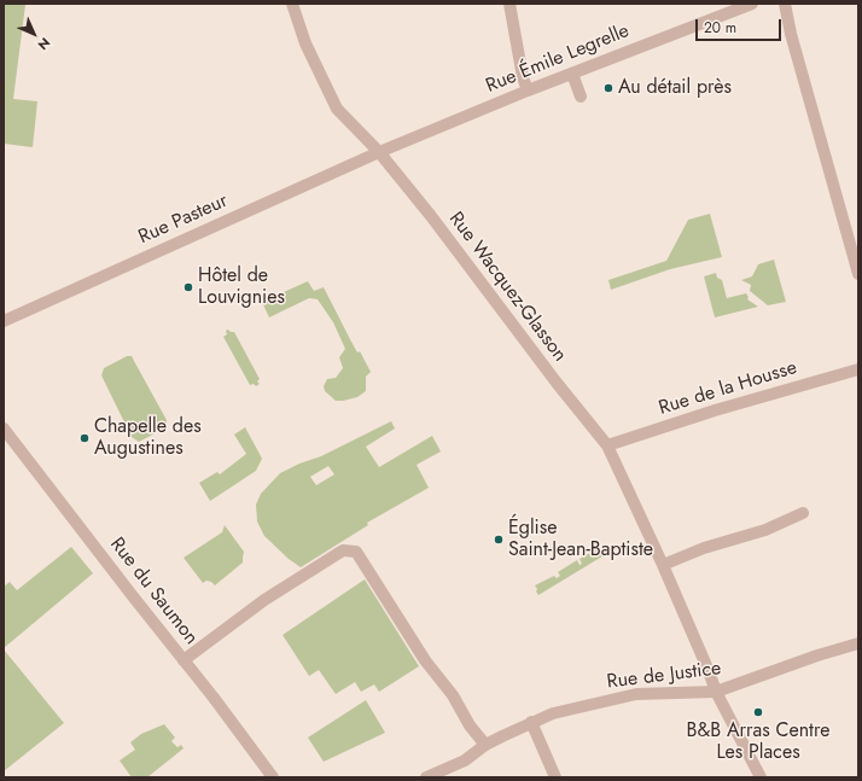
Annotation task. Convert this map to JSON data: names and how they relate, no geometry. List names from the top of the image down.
{
  "streets": {
    "street": [
      "Rue Émile Legrelle",
      "Rue Pasteur",
      "Rue Wacquez-Glasson",
      "Rue de la Housse",
      "Rue du Saumon",
      "Rue de Justice"
    ]
  },
  "crossings": [
    ["Rue Émile Legrelle", "Rue Pasteur"],
    ["Rue Émile Legrelle", "Rue Wacquez-Glasson"],
    ["Rue Pasteur", "Rue Wacquez-Glasson"],
    ["Rue Wacquez-Glasson", "Rue de la Housse"],
    ["Rue Wacquez-Glasson", "Rue de Justice"]
  ],
  "places": [
    "Au détail près",
    "Hôtel de Louvignies",
    "Chapelle des Augustines",
    "Église Saint-Jean-Baptiste",
    "B&B Arras Centre Les Places"
  ],
  "scale_bar": "20 m",
  "north": "bottom right"
}
